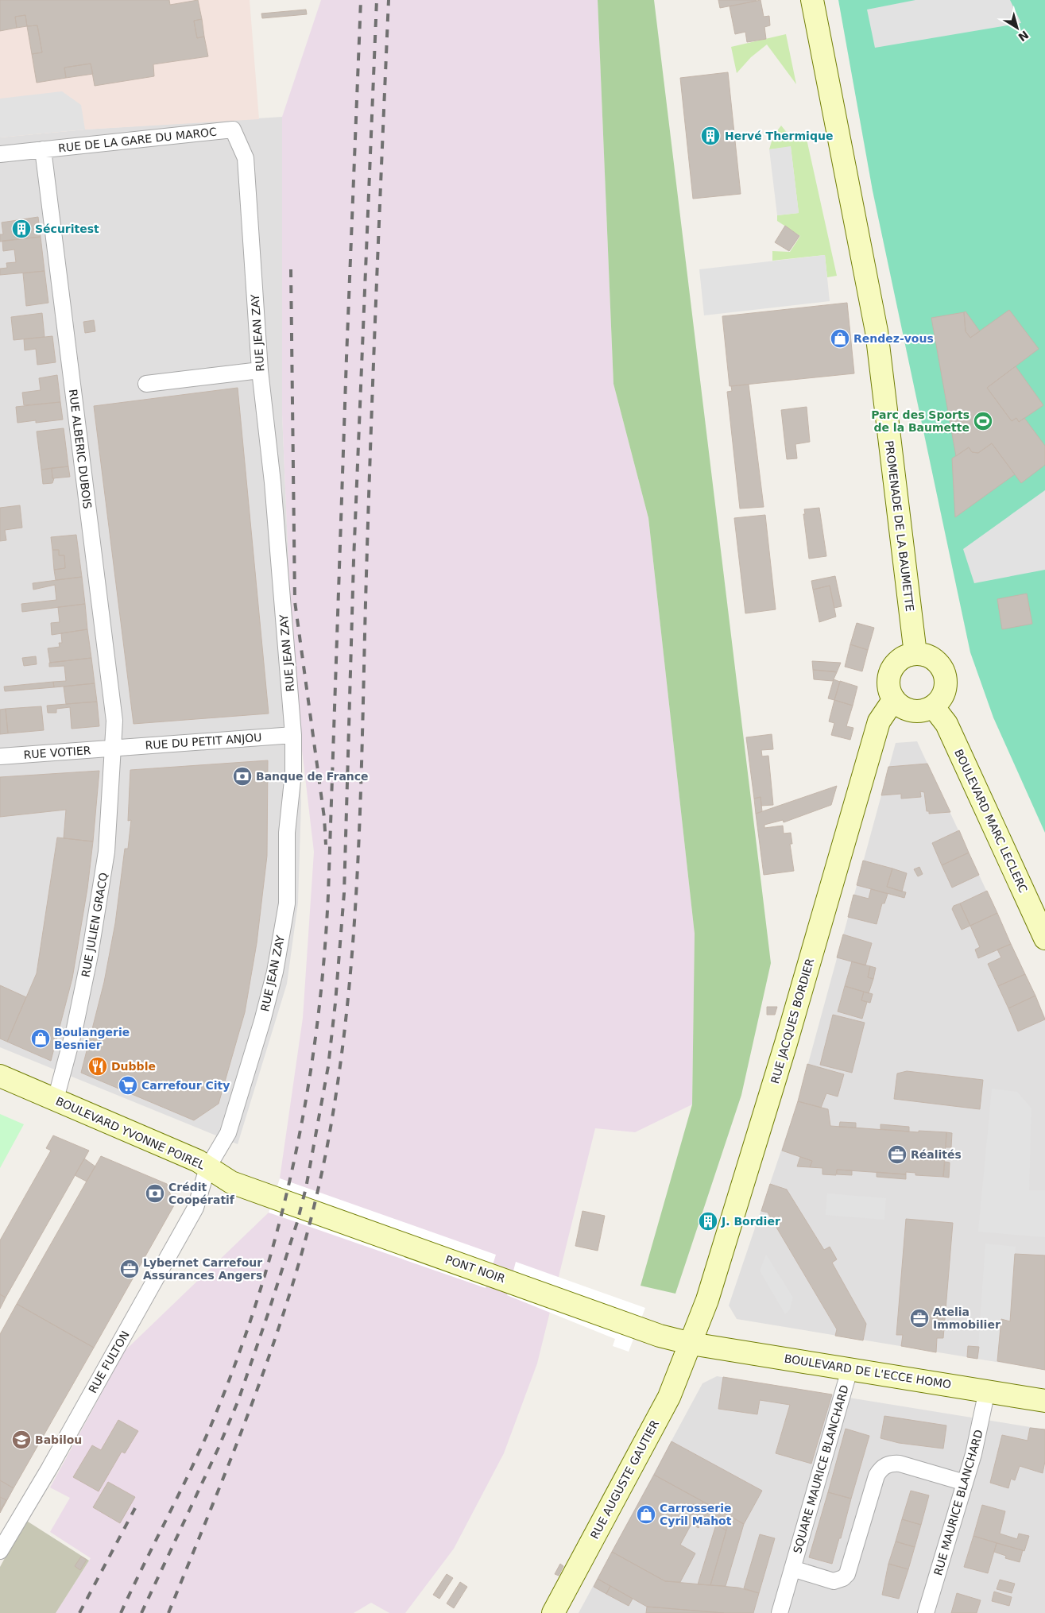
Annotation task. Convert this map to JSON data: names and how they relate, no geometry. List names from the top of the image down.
{
  "streets": {
    "street": [
      "RUE DE LA GARE DU MAROC",
      "RUE JEAN ZAY",
      "RUE ALBERIC DUBOIS",
      "PROMENADE DE LA BAUMETTE",
      "RUE DU PETIT ANJOU",
      "RUE VOTIER",
      "BOULEVARD MARC LECLERC",
      "RUE JULIEN GRACQ",
      "RUE JACQUES BORDIER",
      "BOULEVARD YVONNE POIREL",
      "PONT NOIR",
      "RUE FULTON",
      "BOULEVARD DE L'ECCE HOMO",
      "SQUARE MAURICE BLANCHARD",
      "RUE AUGUSTE GAUTIER",
      "RUE MAURICE BLANCHARD"
    ]
  },
  "crossings": [
    ["RUE DE LA GARE DU MAROC", "RUE JEAN ZAY"],
    ["RUE DE LA GARE DU MAROC", "RUE ALBERIC DUBOIS"],
    ["RUE JEAN ZAY", "RUE DU PETIT ANJOU"],
    ["RUE JEAN ZAY", "BOULEVARD YVONNE POIREL"],
    ["RUE JEAN ZAY", "RUE FULTON"],
    ["RUE ALBERIC DUBOIS", "RUE DU PETIT ANJOU"],
    ["RUE ALBERIC DUBOIS", "RUE VOTIER"],
    ["RUE ALBERIC DUBOIS", "RUE JULIEN GRACQ"],
    ["PROMENADE DE LA BAUMETTE", "BOULEVARD MARC LECLERC"],
    ["PROMENADE DE LA BAUMETTE", "RUE JACQUES BORDIER"],
    ["RUE DU PETIT ANJOU", "RUE VOTIER"],
    ["RUE DU PETIT ANJOU", "RUE JULIEN GRACQ"],
    ["RUE VOTIER", "RUE JULIEN GRACQ"],
    ["BOULEVARD MARC LECLERC", "RUE JACQUES BORDIER"],
    ["RUE JULIEN GRACQ", "BOULEVARD YVONNE POIREL"],
    ["RUE JACQUES BORDIER", "PONT NOIR"],
    ["RUE JACQUES BORDIER", "BOULEVARD DE L'ECCE HOMO"],
    ["RUE JACQUES BORDIER", "RUE AUGUSTE GAUTIER"],
    ["BOULEVARD YVONNE POIREL", "PONT NOIR"],
    ["BOULEVARD YVONNE POIREL", "RUE FULTON"],
    ["PONT NOIR", "BOULEVARD DE L'ECCE HOMO"],
    ["PONT NOIR", "RUE AUGUSTE GAUTIER"],
    ["BOULEVARD DE L'ECCE HOMO", "SQUARE MAURICE BLANCHARD"],
    ["BOULEVARD DE L'ECCE HOMO", "RUE AUGUSTE GAUTIER"],
    ["BOULEVARD DE L'ECCE HOMO", "RUE MAURICE BLANCHARD"],
    ["SQUARE MAURICE BLANCHARD", "RUE MAURICE BLANCHARD"]
  ],
  "places": {
    "building": ["Hervé Thermique", "Sécuritest", "J. Bordier"],
    "shop": ["Rendez-vous", "Boulangerie Besnier", "Carrosserie Cyril Mahot"],
    "sports": ["Parc des Sports de la Baumette"],
    "bank": ["Banque de France", "Crédit Coopératif"],
    "restaurant": ["Dubble"],
    "supermarket": ["Carrefour City"],
    "office": ["Réalités", "Lybernet Carrefour Assurances Angers", "Atelia Immobilier"],
    "school or university": ["Babilou"]
  },
  "north": "bottom right"
}
